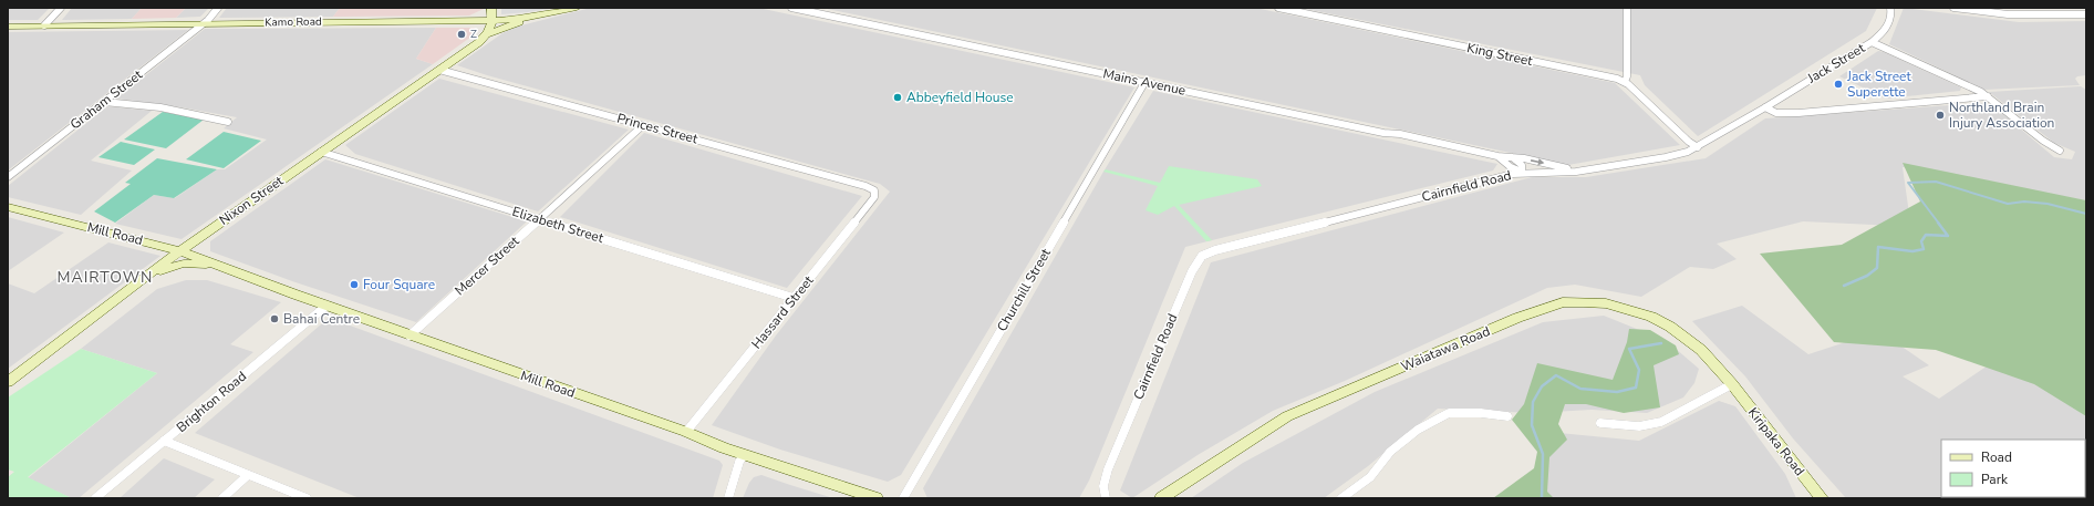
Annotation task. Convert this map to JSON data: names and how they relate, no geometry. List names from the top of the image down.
{
  "streets": {
    "main road": [
      "Kamo Road",
      "Nixon Street",
      "Mill Road",
      "Waiatawa Road",
      "Kiripaka Road"
    ],
    "street": [
      "King Street",
      "Jack Street",
      "Mains Avenue",
      "Graham Street",
      "Princes Street",
      "Cairnfield Road",
      "Elizabeth Street",
      "Mercer Street",
      "Churchill Street",
      "Hassard Street",
      "Brighton Road"
    ]
  },
  "crossings": [
    ["Kamo Road", "Graham Street"],
    ["Kamo Road", "Nixon Street"],
    ["King Street", "Cairnfield Road"],
    ["Jack Street", "Cairnfield Road"],
    ["Mains Avenue", "Cairnfield Road"],
    ["Mains Avenue", "Churchill Street"],
    ["Princes Street", "Nixon Street"],
    ["Princes Street", "Mercer Street"],
    ["Princes Street", "Hassard Street"],
    ["Nixon Street", "Elizabeth Street"],
    ["Nixon Street", "Mill Road"],
    ["Elizabeth Street", "Mercer Street"],
    ["Elizabeth Street", "Hassard Street"],
    ["Mill Road", "Mercer Street"],
    ["Mill Road", "Hassard Street"],
    ["Mill Road", "Brighton Road"],
    ["Waiatawa Road", "Kiripaka Road"]
  ],
  "districts": ["MAIRTOWN"],
  "places": [
    "Z",
    "Jack Street Superette",
    "Abbeyfield House",
    "Northland Brain Injury Association",
    "Four Square",
    "Bahai Centre"
  ],
  "legend": ["Road", "Park"]
}
